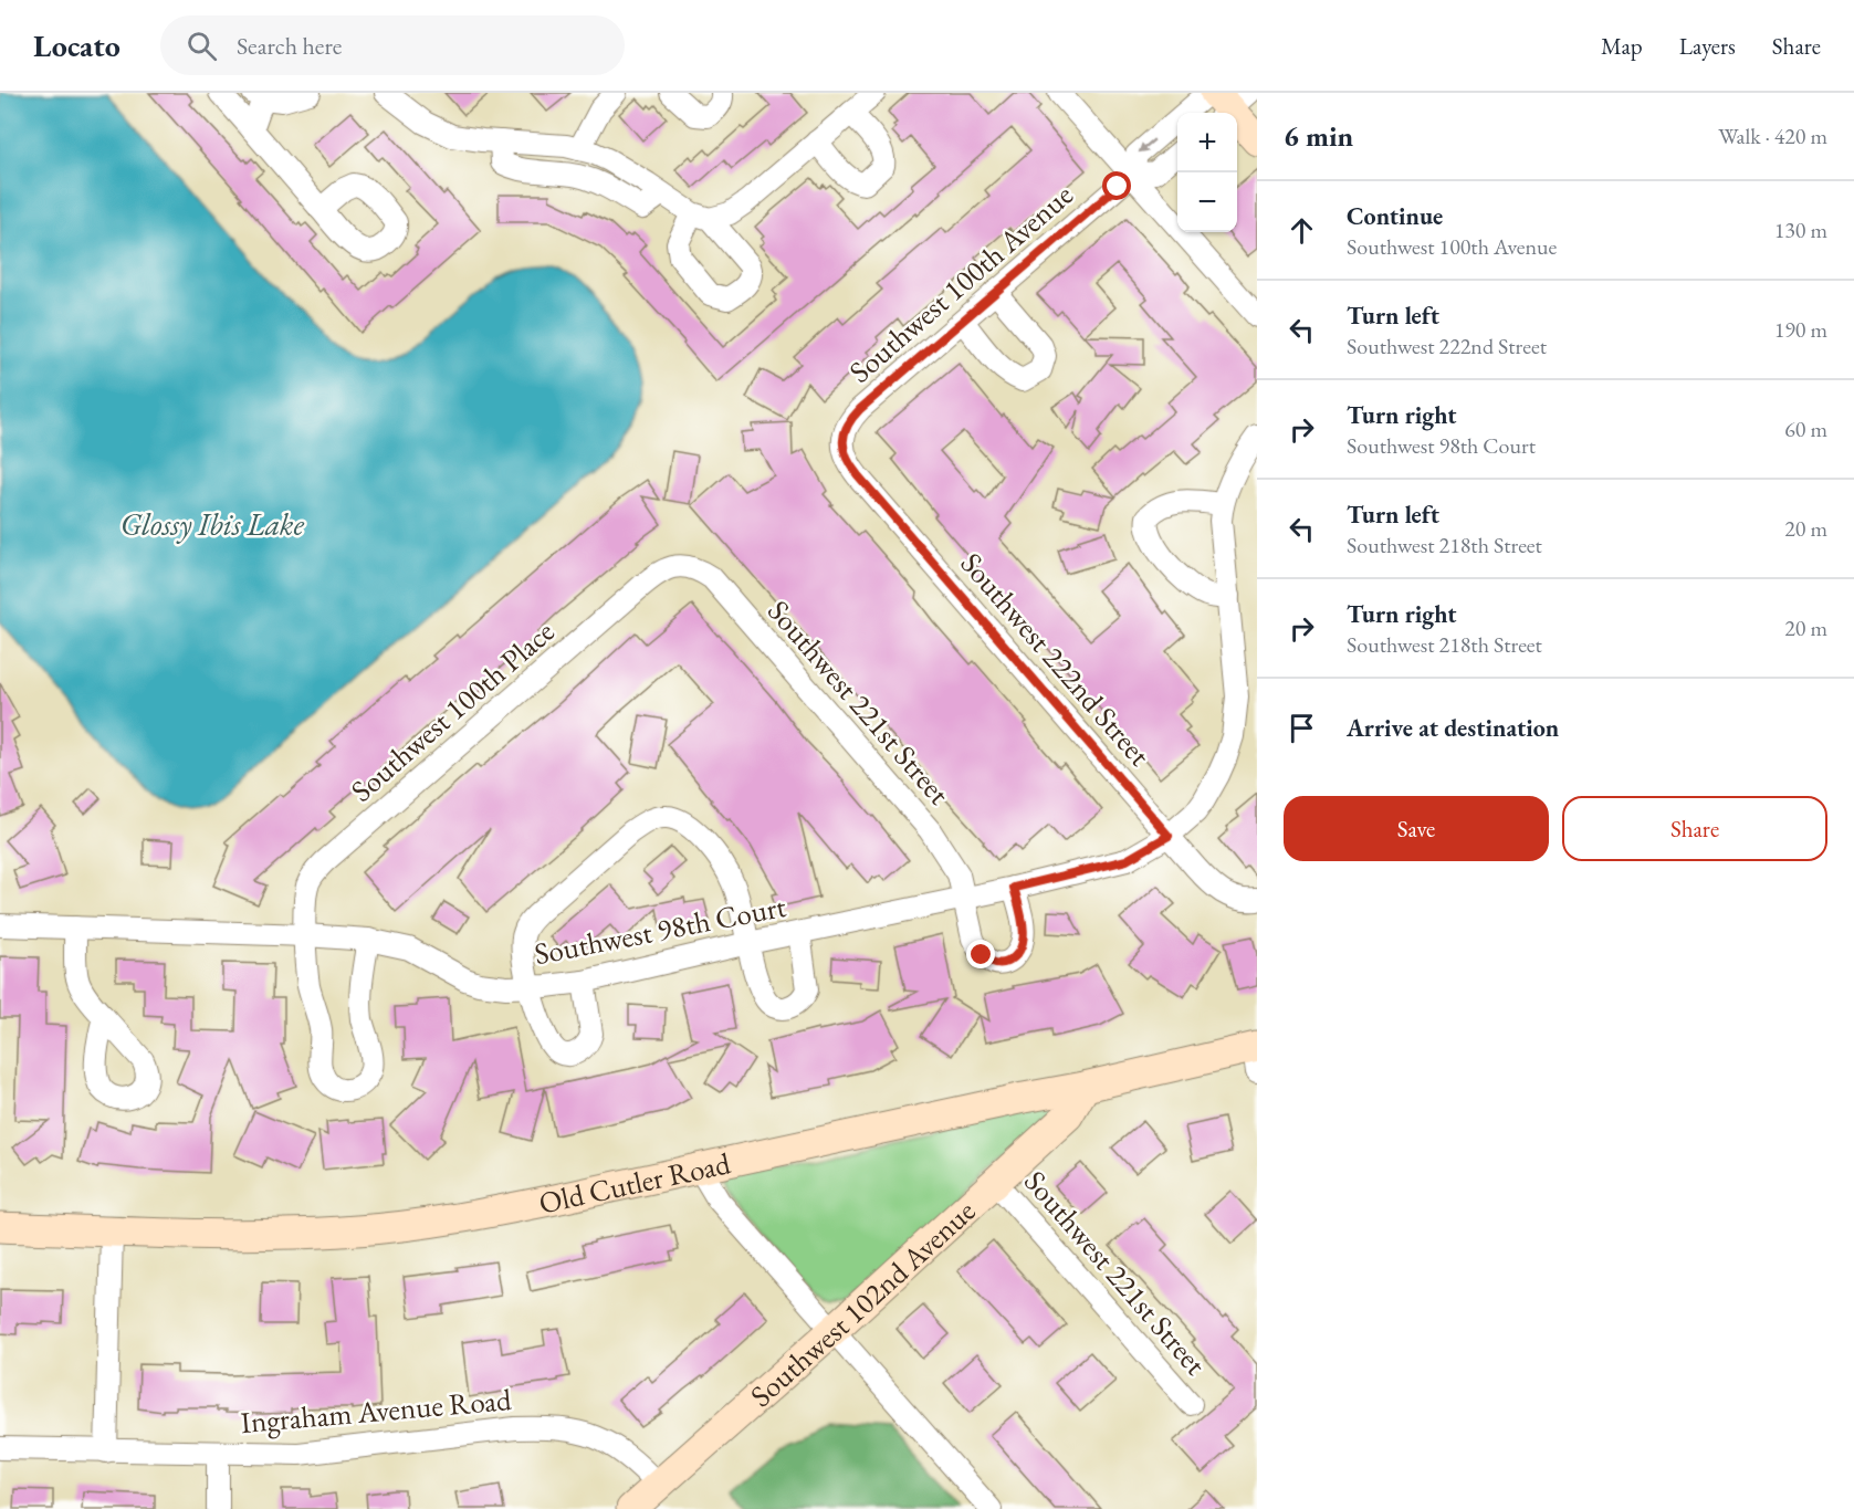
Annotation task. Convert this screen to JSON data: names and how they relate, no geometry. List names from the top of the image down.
{
  "streets": {
    "street": [
      "Southwest 100th Avenue",
      "Southwest 222nd Street",
      "Southwest 221st Street",
      "Southwest 100th Place",
      "Southwest 98th Court",
      "Old Cutler Road",
      "Southwest 102nd Avenue",
      "Ingraham Avenue Road"
    ]
  },
  "crossings": [
    ["Southwest 100th Avenue", "Southwest 222nd Street"],
    ["Southwest 222nd Street", "Southwest 98th Court"],
    ["Southwest 221st Street", "Southwest 100th Place"],
    ["Southwest 221st Street", "Southwest 98th Court"],
    ["Southwest 221st Street", "Southwest 102nd Avenue"],
    ["Southwest 100th Place", "Southwest 98th Court"],
    ["Old Cutler Road", "Southwest 102nd Avenue"],
    ["Southwest 102nd Avenue", "Ingraham Avenue Road"]
  ],
  "water": ["Glossy Ibis Lake"],
  "page": {
    "header": "Locato",
    "search": "Search here",
    "nav": ["Map", "Layers", "Share"],
    "heading": ["6 min", "Walk · 420 m"],
    "map_buttons": ["+", "−"],
    "list": [
      ["Continue", "Southwest 100th Avenue", "130 m"],
      ["Turn left", "Southwest 222nd Street", "190 m"],
      ["Turn right", "Southwest 98th Court", "60 m"],
      ["Turn left", "Southwest 218th Street", "20 m"],
      ["Turn right", "Southwest 218th Street", "20 m"],
      "Arrive at destination"
    ],
    "buttons": ["Save", "Share"]
  }
}
